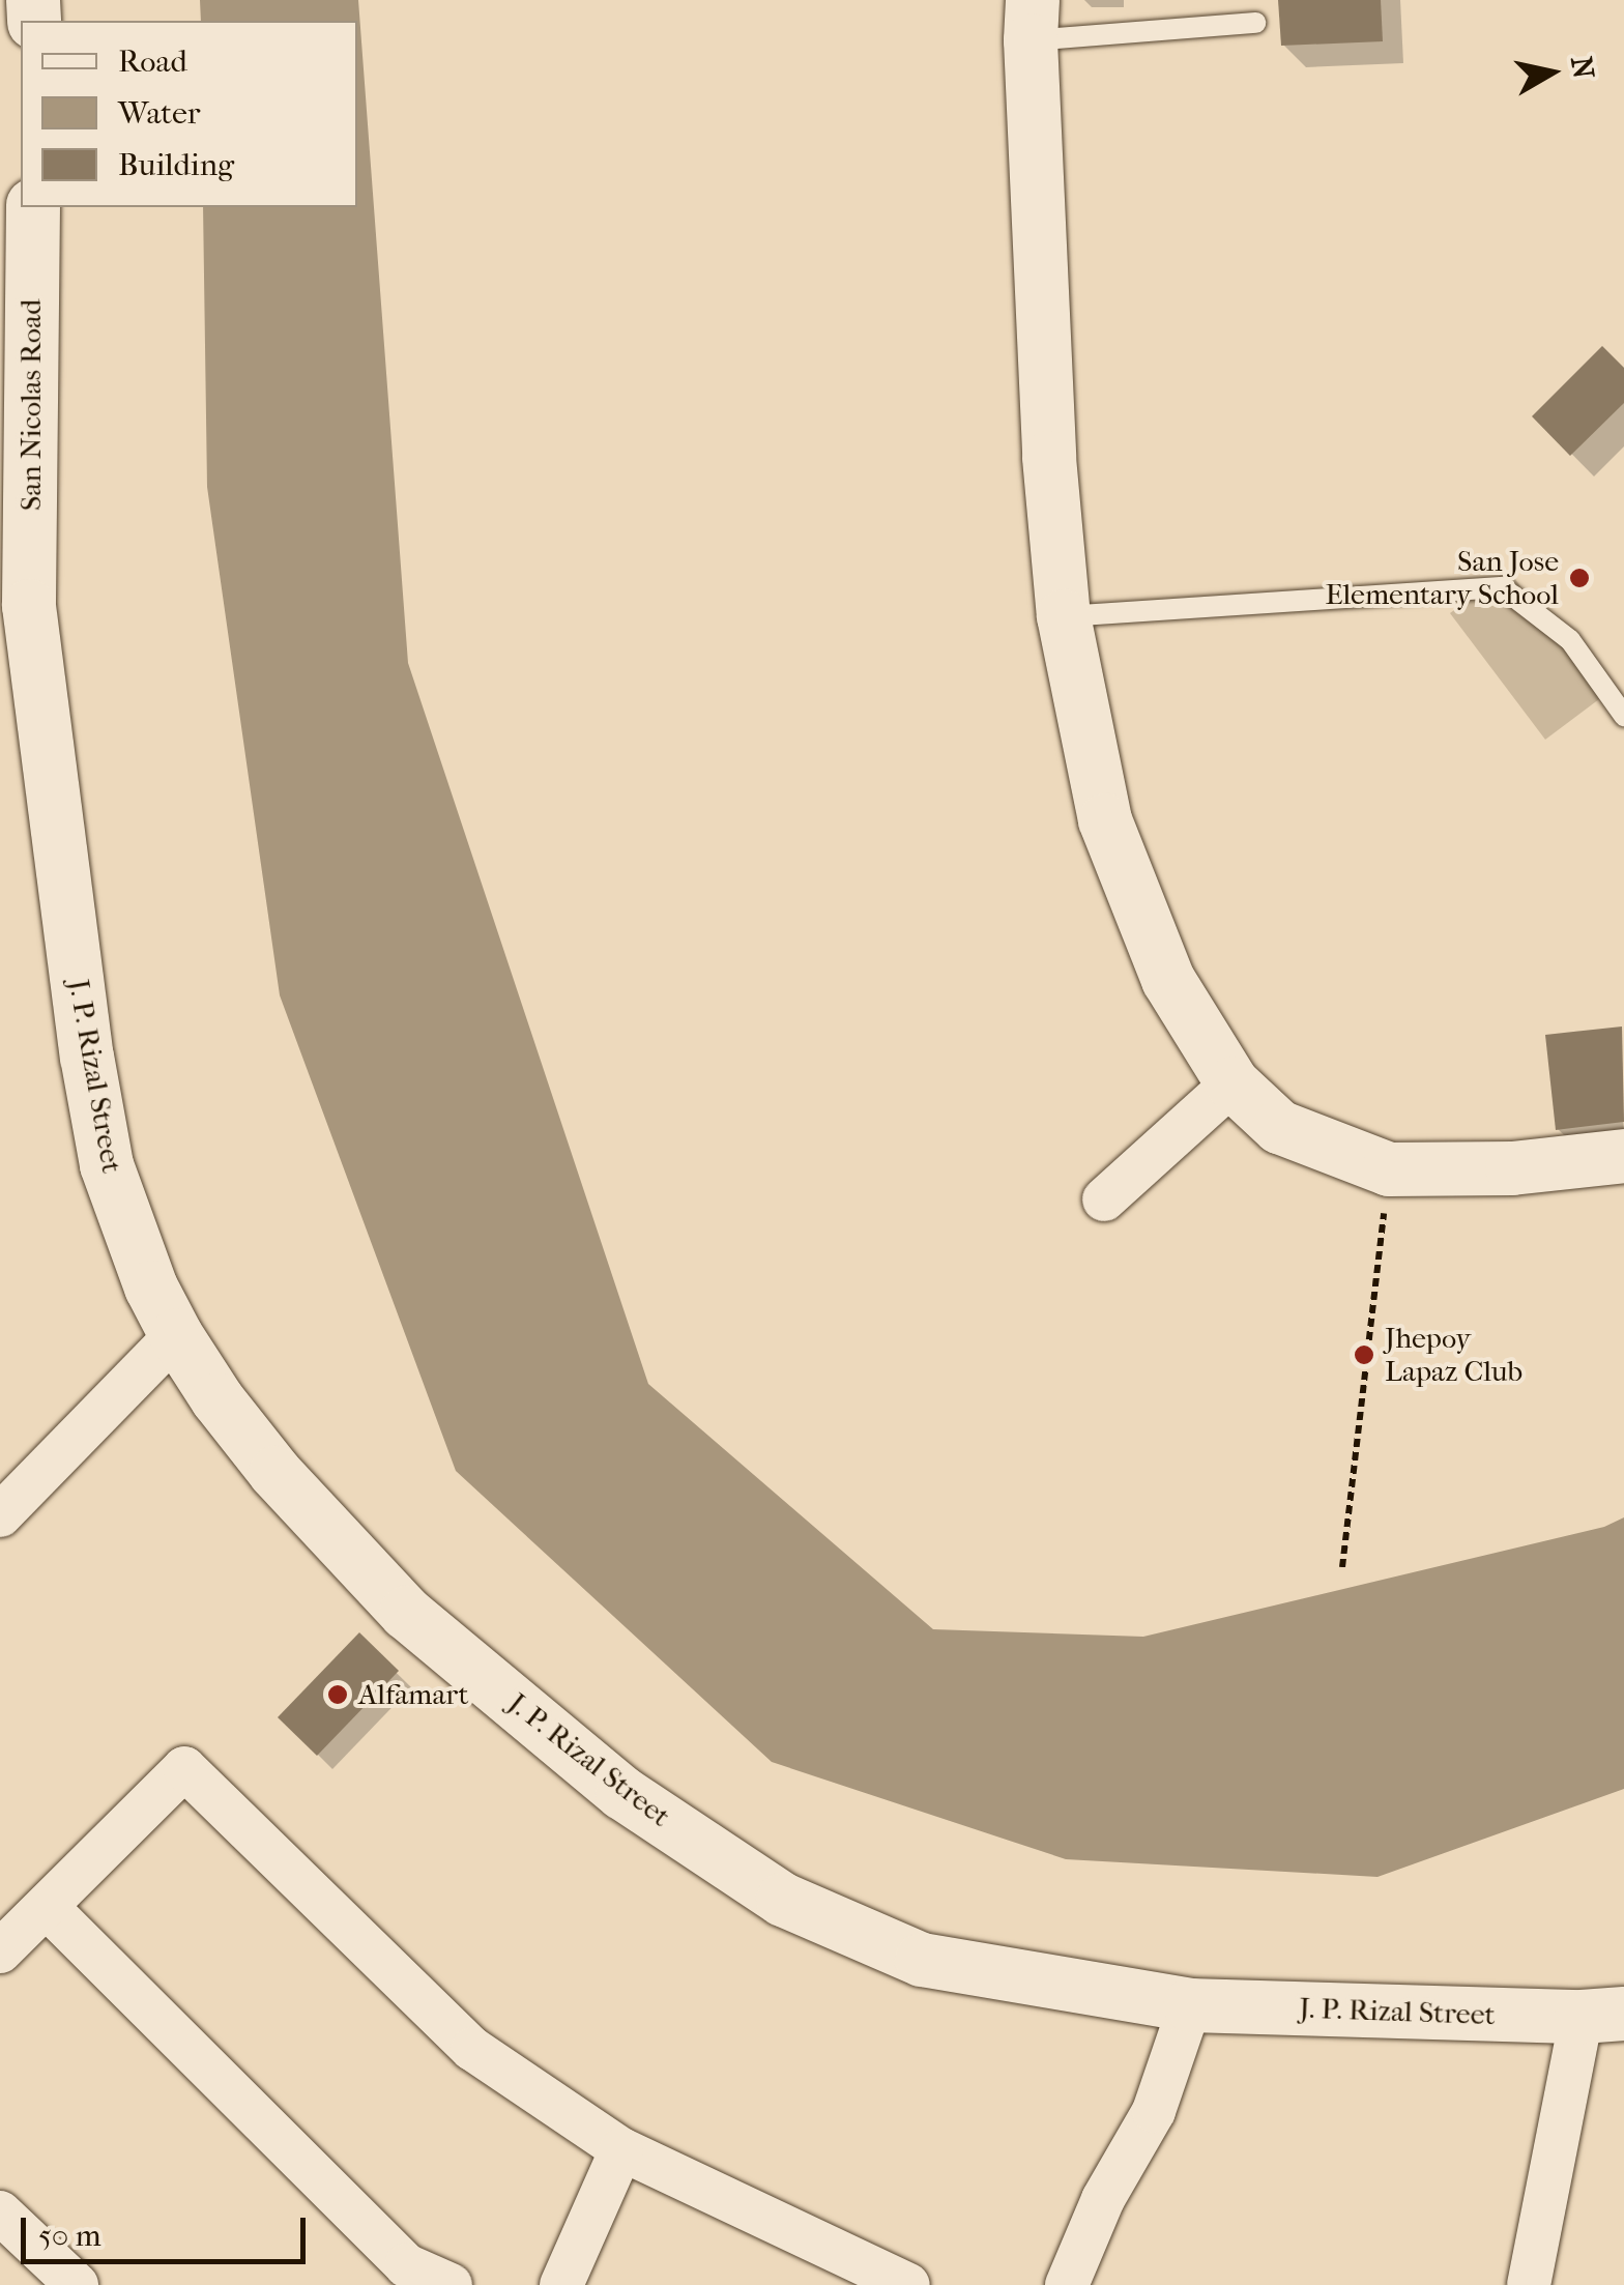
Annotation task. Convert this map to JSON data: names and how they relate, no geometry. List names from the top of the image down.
{
  "streets": {
    "street": ["San Nicolas Road", "J. P. Rizal Street"]
  },
  "crossings": [
    ["San Nicolas Road", "J. P. Rizal Street"]
  ],
  "places": ["San Jose Elementary School", "Jhepoy Lapaz Club", "Alfamart"],
  "legend": ["Road", "Water", "Building"],
  "scale_bar": "50 m",
  "north": "right"
}
